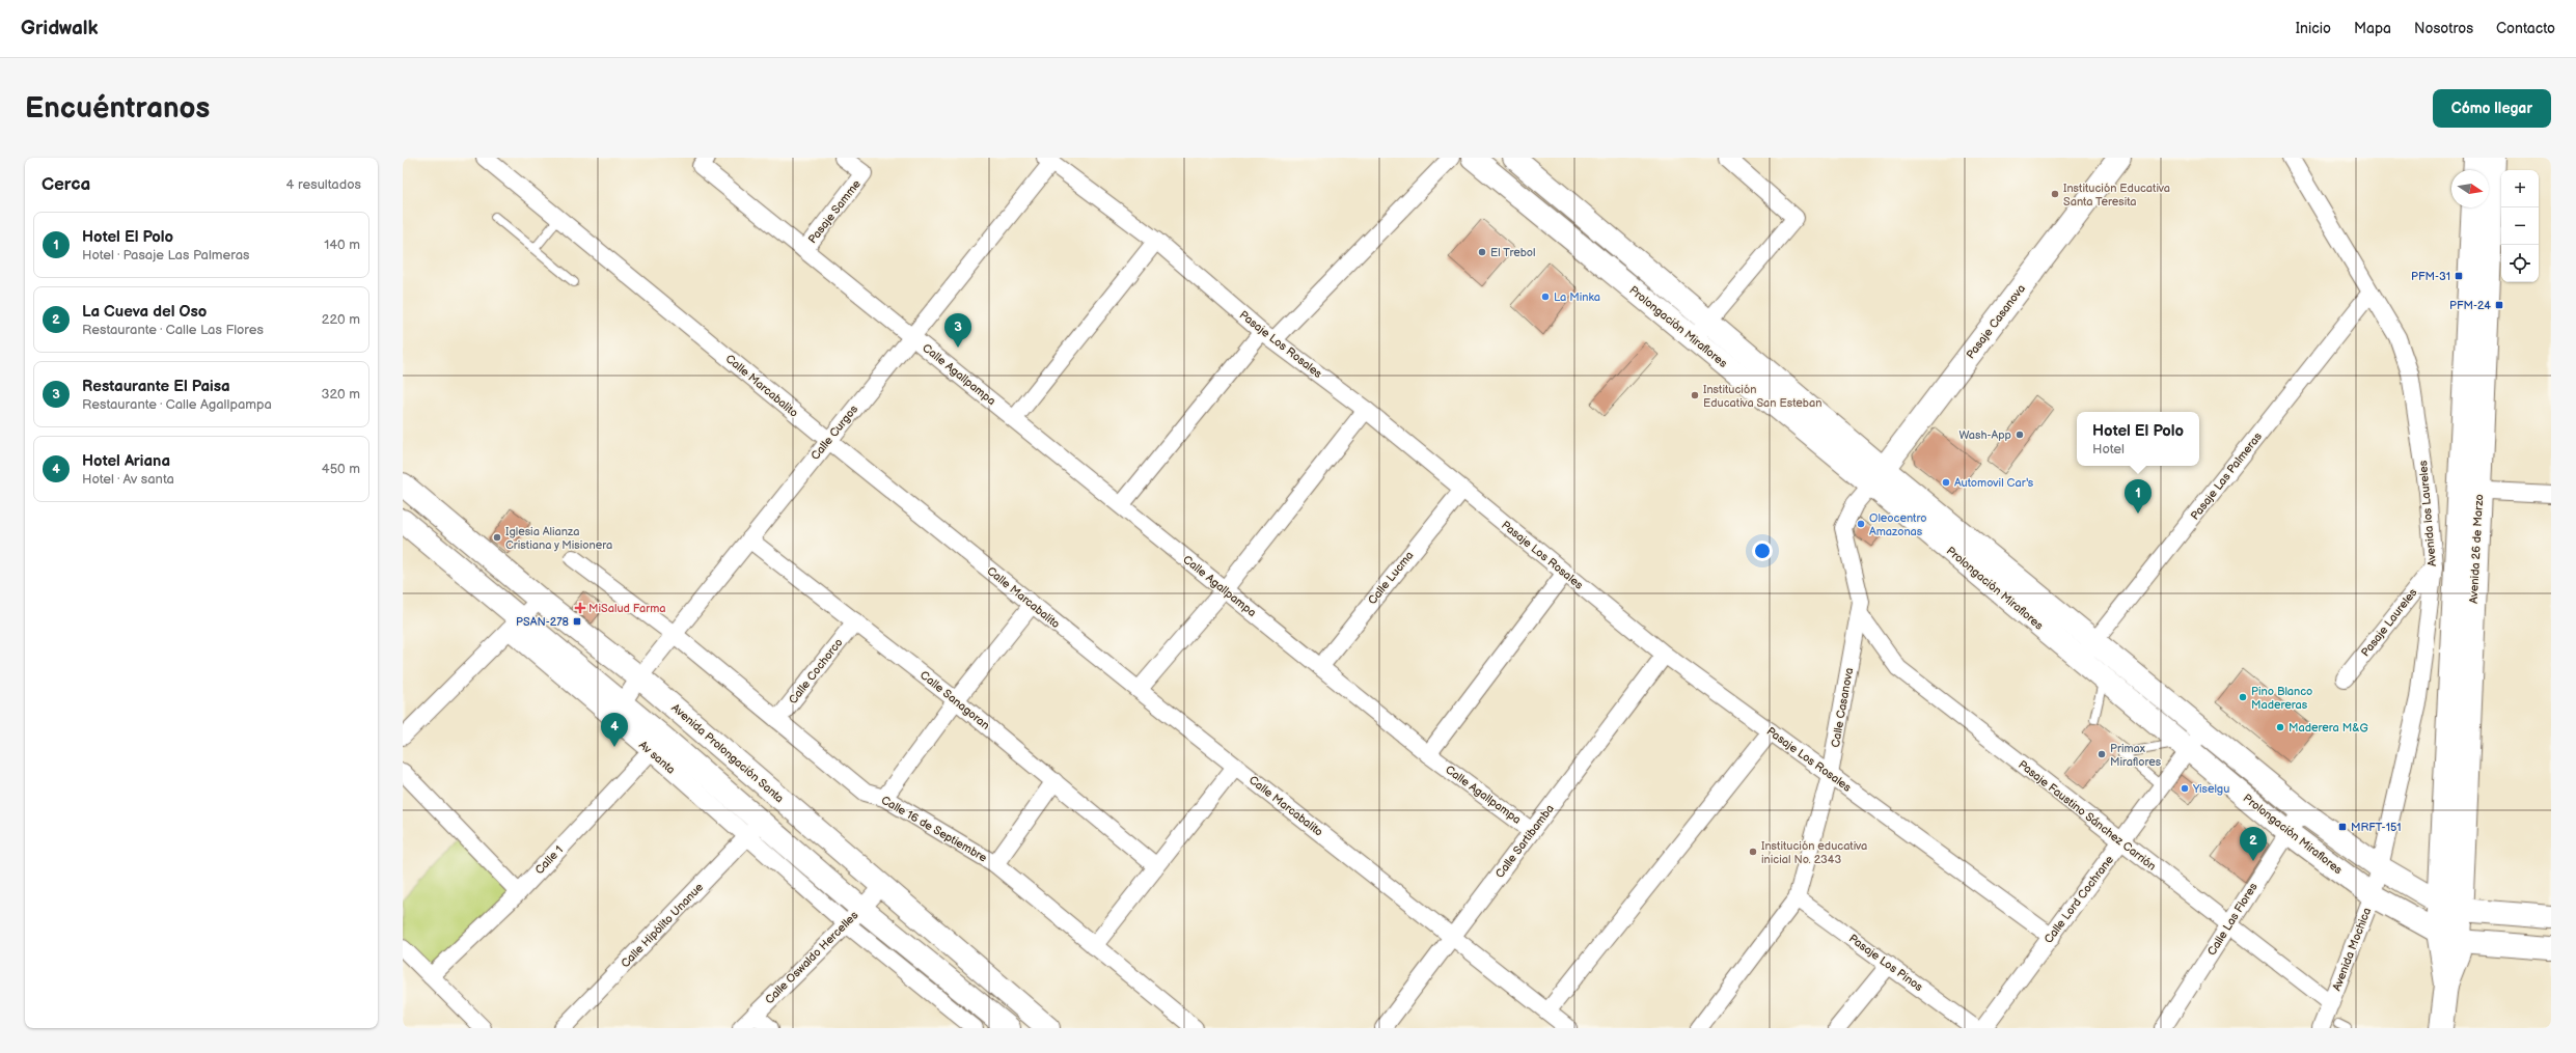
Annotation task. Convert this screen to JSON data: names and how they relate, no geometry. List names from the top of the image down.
{
  "streets": {
    "main road": [
      "Pasaje Casanova",
      "Prolongación Miraflores",
      "Avenida 26 de Marzo",
      "Avenida Prolongación Santa"
    ],
    "street": [
      "Pasaje Samme",
      "Pasaje Los Rosales",
      "Calle Agallpampa",
      "Calle Marcabalito",
      "Calle Curgos",
      "Pasaje Las Palmeras",
      "Avenida los Laureles",
      "Calle Lucma",
      "Pasaje Laureles",
      "Calle Cochorco",
      "Calle Sanagoran",
      "Calle Casanova",
      "Av santa",
      "Pasaje Faustino Sánchez Carrión",
      "Calle 16 de Septiembre",
      "Calle Sartibamba",
      "Calle 1",
      "Calle Lord Cochrane",
      "Calle Las Flores",
      "Calle Hipólito Unanue",
      "Avenida Mochica",
      "Calle Oswaldo Hercelles",
      "Pasaje Los Pinos"
    ]
  },
  "crossings": [
    ["Pasaje Samme", "Calle Agallpampa"],
    ["Pasaje Casanova", "Prolongación Miraflores"],
    ["Pasaje Casanova", "Calle Casanova"],
    ["Prolongación Miraflores", "Pasaje Las Palmeras"],
    ["Prolongación Miraflores", "Avenida los Laureles"],
    ["Prolongación Miraflores", "Avenida 26 de Marzo"],
    ["Prolongación Miraflores", "Calle Casanova"],
    ["Prolongación Miraflores", "Calle Lord Cochrane"],
    ["Prolongación Miraflores", "Calle Las Flores"],
    ["Prolongación Miraflores", "Avenida Mochica"],
    ["Pasaje Los Rosales", "Calle Curgos"],
    ["Pasaje Los Rosales", "Calle Lucma"],
    ["Pasaje Los Rosales", "Calle Casanova"],
    ["Pasaje Los Rosales", "Calle Sartibamba"],
    ["Pasaje Los Rosales", "Calle Lord Cochrane"],
    ["Calle Agallpampa", "Calle Curgos"],
    ["Calle Agallpampa", "Calle Lucma"],
    ["Calle Agallpampa", "Calle Sartibamba"],
    ["Calle Marcabalito", "Calle Curgos"],
    ["Calle Marcabalito", "Calle Sartibamba"],
    ["Calle Curgos", "Calle Sanagoran"],
    ["Calle Curgos", "Avenida Prolongación Santa"],
    ["Calle Curgos", "Calle 16 de Septiembre"],
    ["Pasaje Las Palmeras", "Avenida los Laureles"],
    ["Avenida los Laureles", "Pasaje Laureles"],
    ["Avenida los Laureles", "Avenida Mochica"],
    ["Calle Cochorco", "Calle Sanagoran"],
    ["Calle Cochorco", "Calle 16 de Septiembre"],
    ["Calle Casanova", "Pasaje Faustino Sánchez Carrión"],
    ["Calle Casanova", "Pasaje Los Pinos"],
    ["Avenida Prolongación Santa", "Calle Oswaldo Hercelles"],
    ["Av santa", "Calle 1"],
    ["Pasaje Faustino Sánchez Carrión", "Calle Lord Cochrane"],
    ["Pasaje Faustino Sánchez Carrión", "Calle Las Flores"],
    ["Pasaje Faustino Sánchez Carrión", "Avenida Mochica"]
  ],
  "places": {
    "other": [
      "Institución Educativa Santa Teresita",
      "El Trebol",
      "La Minka",
      "Institución Educativa San Esteban",
      "Wash-App",
      "Automovil Car's",
      "Oleocentro Amazonas",
      "Iglesia Alianza Cristiana y Misionera",
      "Pino Blanco Madereras",
      "Maderera M&G",
      "Primax Miraflores",
      "Yiselgu",
      "Institución educativa inicial No. 2343"
    ],
    "transit": [
      "PFM-31",
      "PFM-24",
      "PSAN-278",
      "MRFT-151"
    ],
    "health": ["MiSalud Farma"]
  },
  "north": "right",
  "page": {
    "header": "Gridwalk",
    "nav": [
      "Inicio",
      "Mapa",
      "Nosotros",
      "Contacto"
    ],
    "buttons": "Cómo llegar",
    "title": "Encuéntranos",
    "heading": ["Cerca", "4 resultados"],
    "map_buttons": ["+", "−"],
    "list": [
      {
        "mark": "1",
        "name": "Hotel El Polo",
        "note": "Hotel · Pasaje Las Palmeras",
        "value": "140 m"
      },
      {
        "mark": "2",
        "name": "La Cueva del Oso",
        "note": "Restaurante · Calle Las Flores",
        "value": "220 m"
      },
      {
        "mark": "3",
        "name": "Restaurante El Paisa",
        "note": "Restaurante · Calle Agallpampa",
        "value": "320 m"
      },
      {
        "mark": "4",
        "name": "Hotel Ariana",
        "note": "Hotel · Av santa",
        "value": "450 m"
      }
    ],
    "pins": [
      "3",
      "1",
      "4",
      "2"
    ],
    "popup": ["Hotel El Polo", "Hotel"]
  }
}
